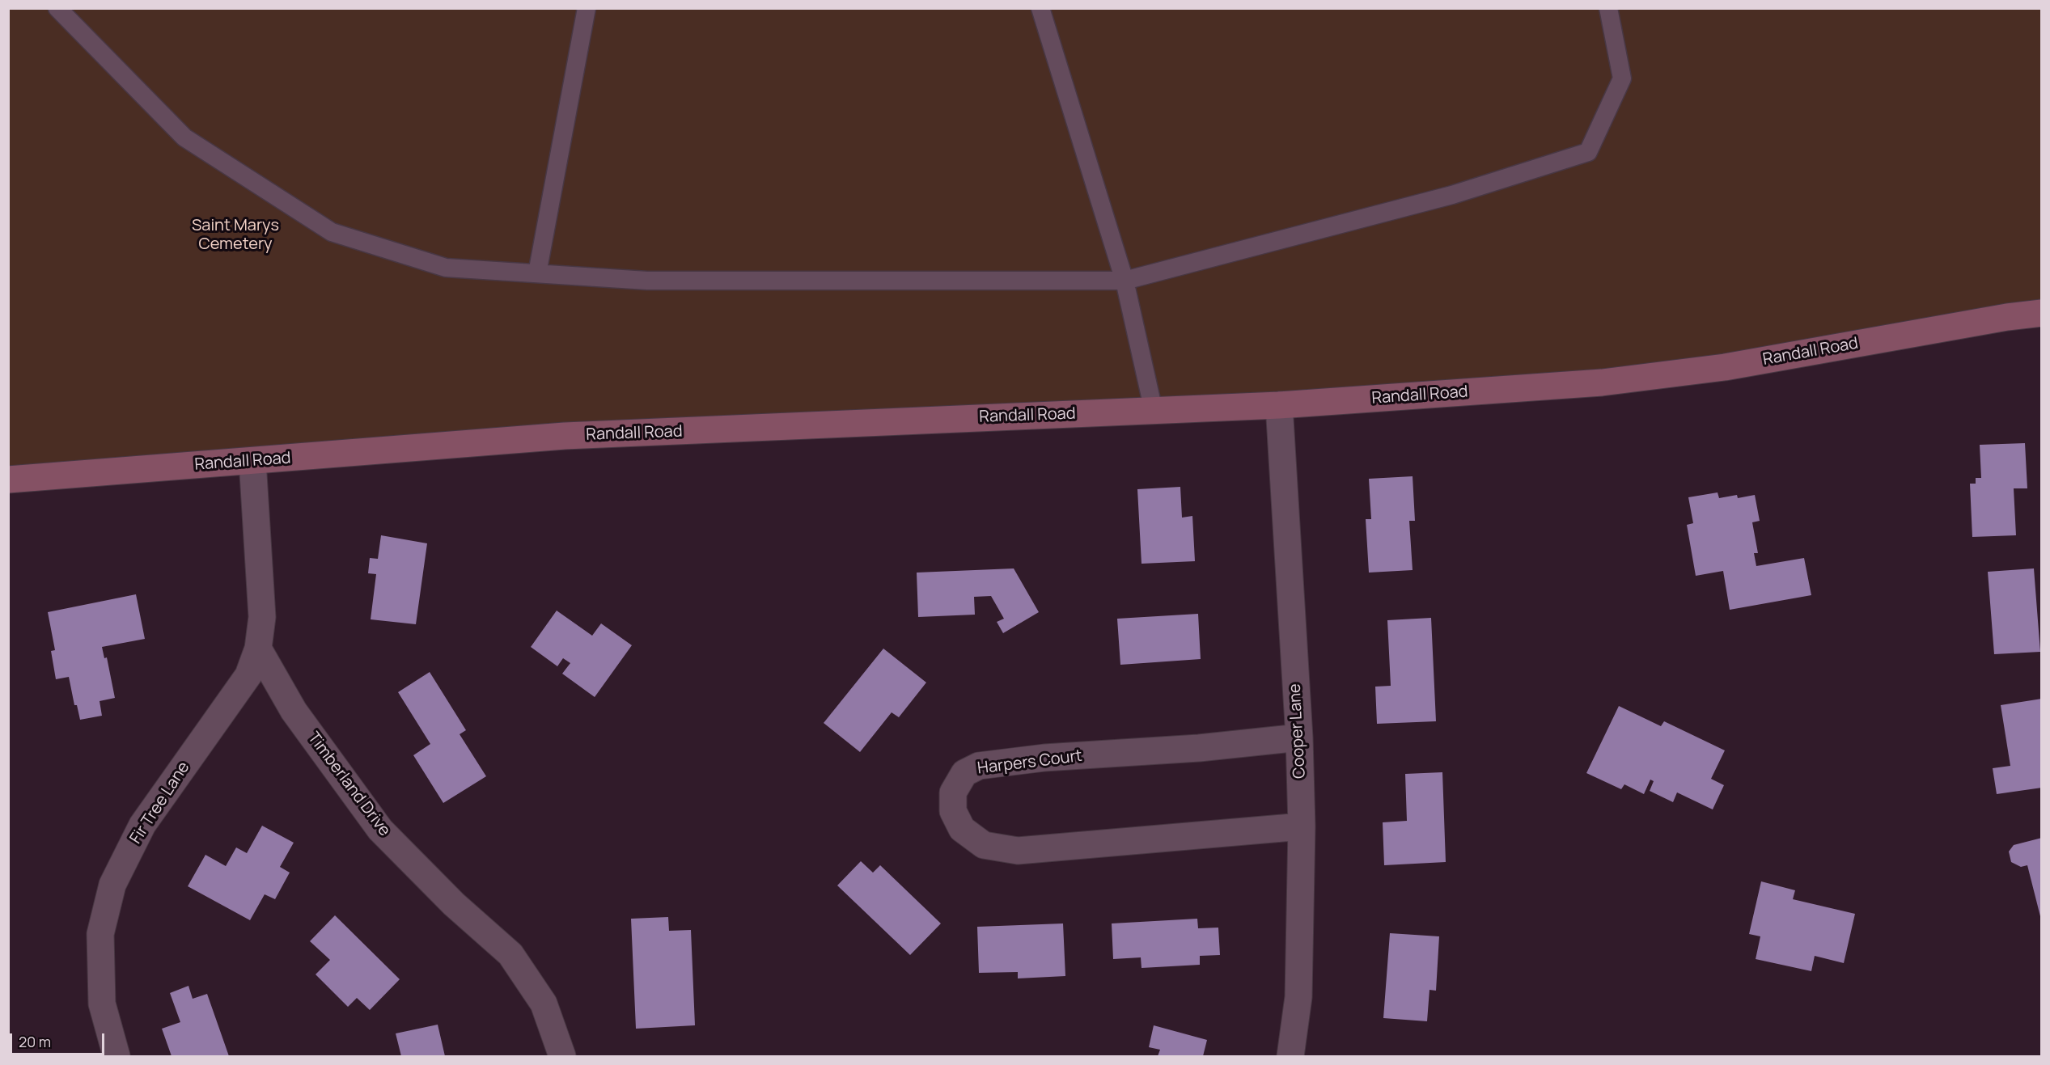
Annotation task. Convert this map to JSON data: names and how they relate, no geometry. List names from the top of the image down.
{
  "streets": {
    "street": [
      "Randall Road",
      "Cooper Lane",
      "Harpers Court",
      "Timberland Drive",
      "Fir Tree Lane"
    ]
  },
  "crossings": [
    ["Randall Road", "Cooper Lane"],
    ["Cooper Lane", "Harpers Court"],
    ["Timberland Drive", "Fir Tree Lane"]
  ],
  "parks": ["Saint Marys Cemetery"],
  "scale_bar": "20 m"
}
